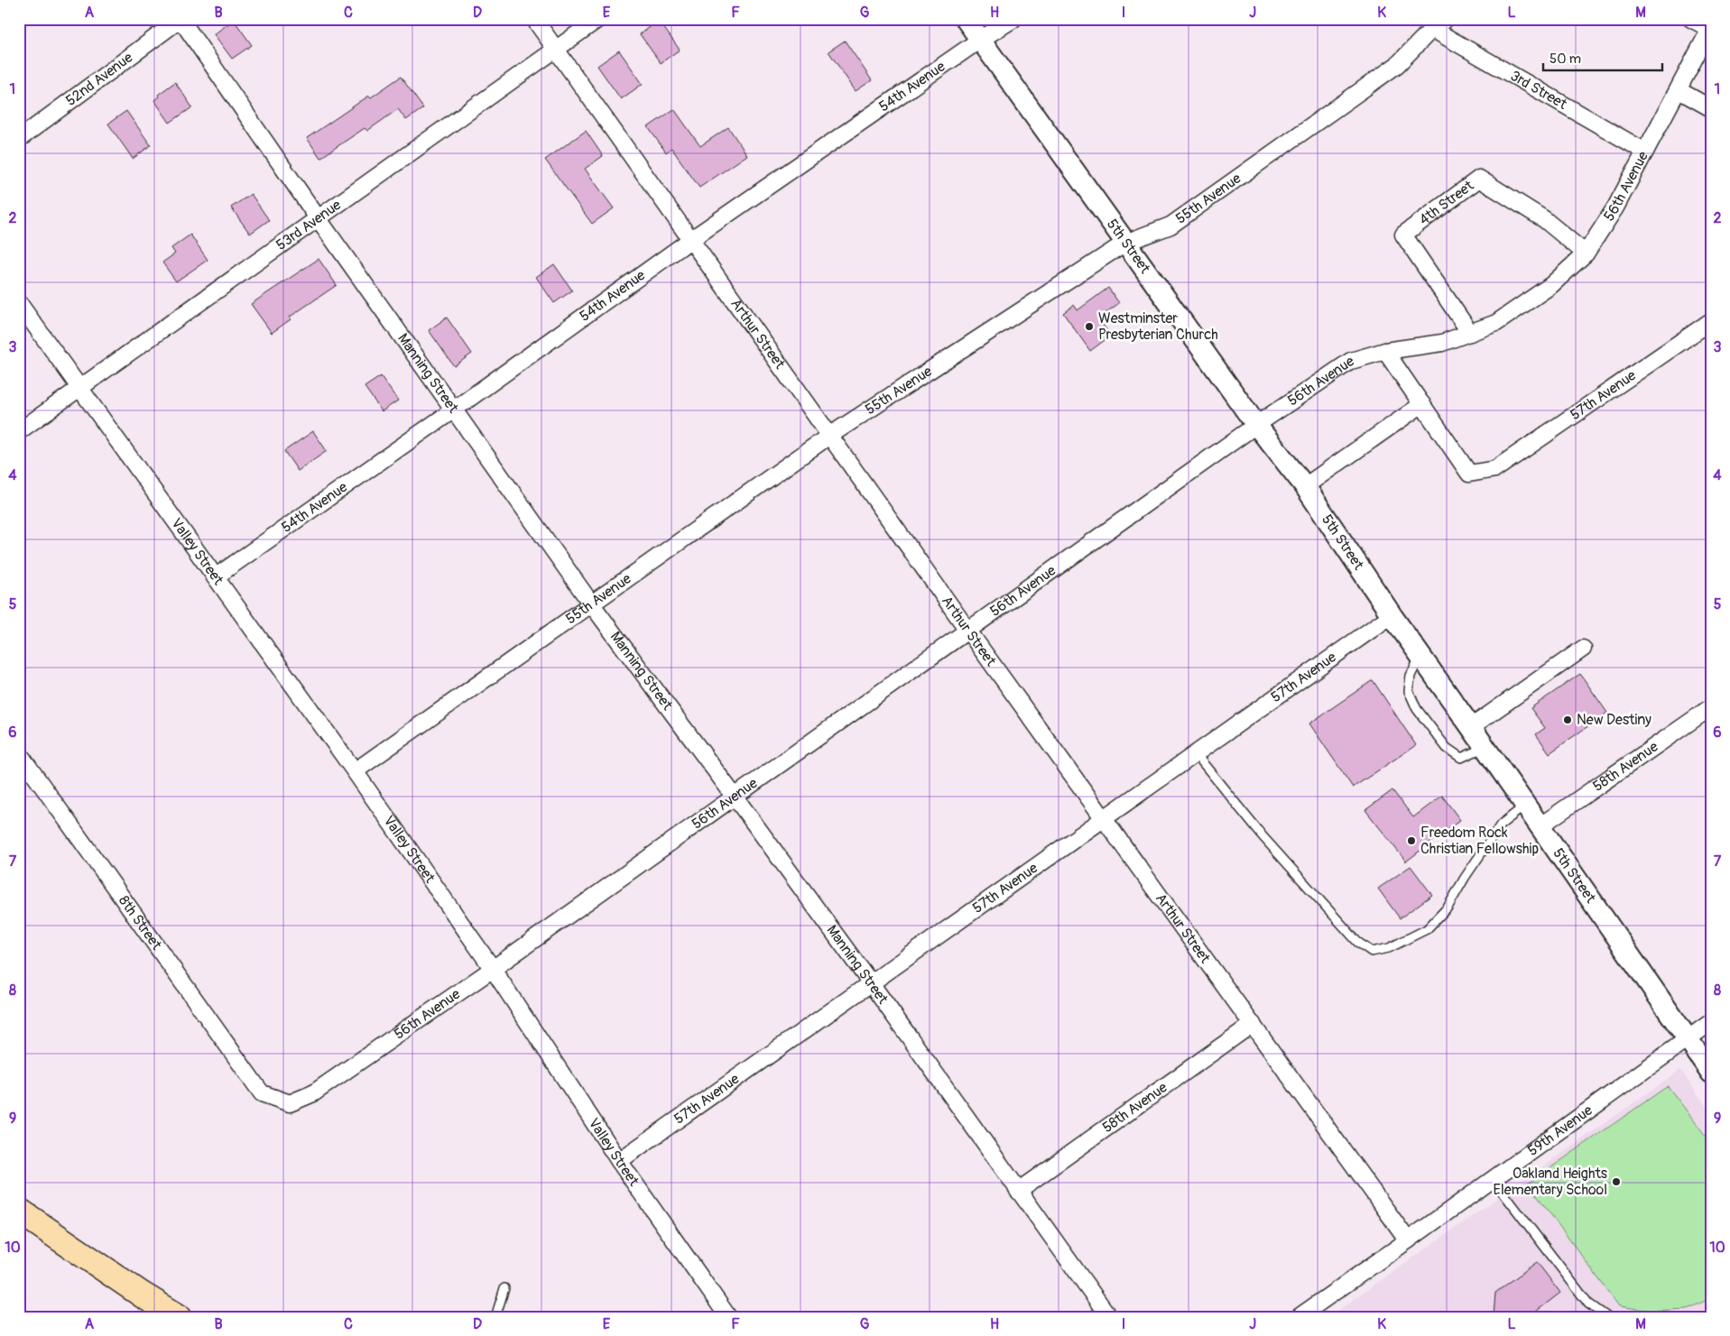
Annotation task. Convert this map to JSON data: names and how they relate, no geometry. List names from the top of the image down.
{
  "streets": {
    "street": [
      "52nd Avenue",
      "54th Avenue",
      "3rd Street",
      "56th Avenue",
      "55th Avenue",
      "4th Street",
      "53rd Avenue",
      "5th Street",
      "Arthur Street",
      "Manning Street",
      "57th Avenue",
      "Valley Street",
      "58th Avenue",
      "8th Street",
      "59th Avenue"
    ]
  },
  "crossings": [
    ["52nd Avenue", "Manning Street"],
    ["54th Avenue", "5th Street"],
    ["54th Avenue", "Arthur Street"],
    ["54th Avenue", "Manning Street"],
    ["54th Avenue", "Valley Street"],
    ["3rd Street", "56th Avenue"],
    ["3rd Street", "55th Avenue"],
    ["56th Avenue", "4th Street"],
    ["56th Avenue", "5th Street"],
    ["56th Avenue", "Arthur Street"],
    ["56th Avenue", "Manning Street"],
    ["56th Avenue", "Valley Street"],
    ["56th Avenue", "8th Street"],
    ["55th Avenue", "5th Street"],
    ["55th Avenue", "Arthur Street"],
    ["55th Avenue", "Manning Street"],
    ["55th Avenue", "Valley Street"],
    ["53rd Avenue", "Arthur Street"],
    ["53rd Avenue", "Manning Street"],
    ["53rd Avenue", "Valley Street"],
    ["5th Street", "57th Avenue"],
    ["5th Street", "58th Avenue"],
    ["5th Street", "59th Avenue"],
    ["Arthur Street", "57th Avenue"],
    ["Arthur Street", "58th Avenue"],
    ["Arthur Street", "59th Avenue"],
    ["Manning Street", "57th Avenue"],
    ["Manning Street", "58th Avenue"],
    ["57th Avenue", "Valley Street"]
  ],
  "places": [
    "Westminster Presbyterian Church",
    "New Destiny",
    "Freedom Rock Christian Fellowship",
    "Oakland Heights Elementary School"
  ],
  "scale_bar": "50 m",
  "grid": {
    "columns": [
      "A",
      "B",
      "C",
      "D",
      "E",
      "F",
      "G",
      "H",
      "I",
      "J",
      "K",
      "L",
      "M"
    ],
    "rows": [
      "1",
      "2",
      "3",
      "4",
      "5",
      "6",
      "7",
      "8",
      "9",
      "10"
    ]
  }
}
